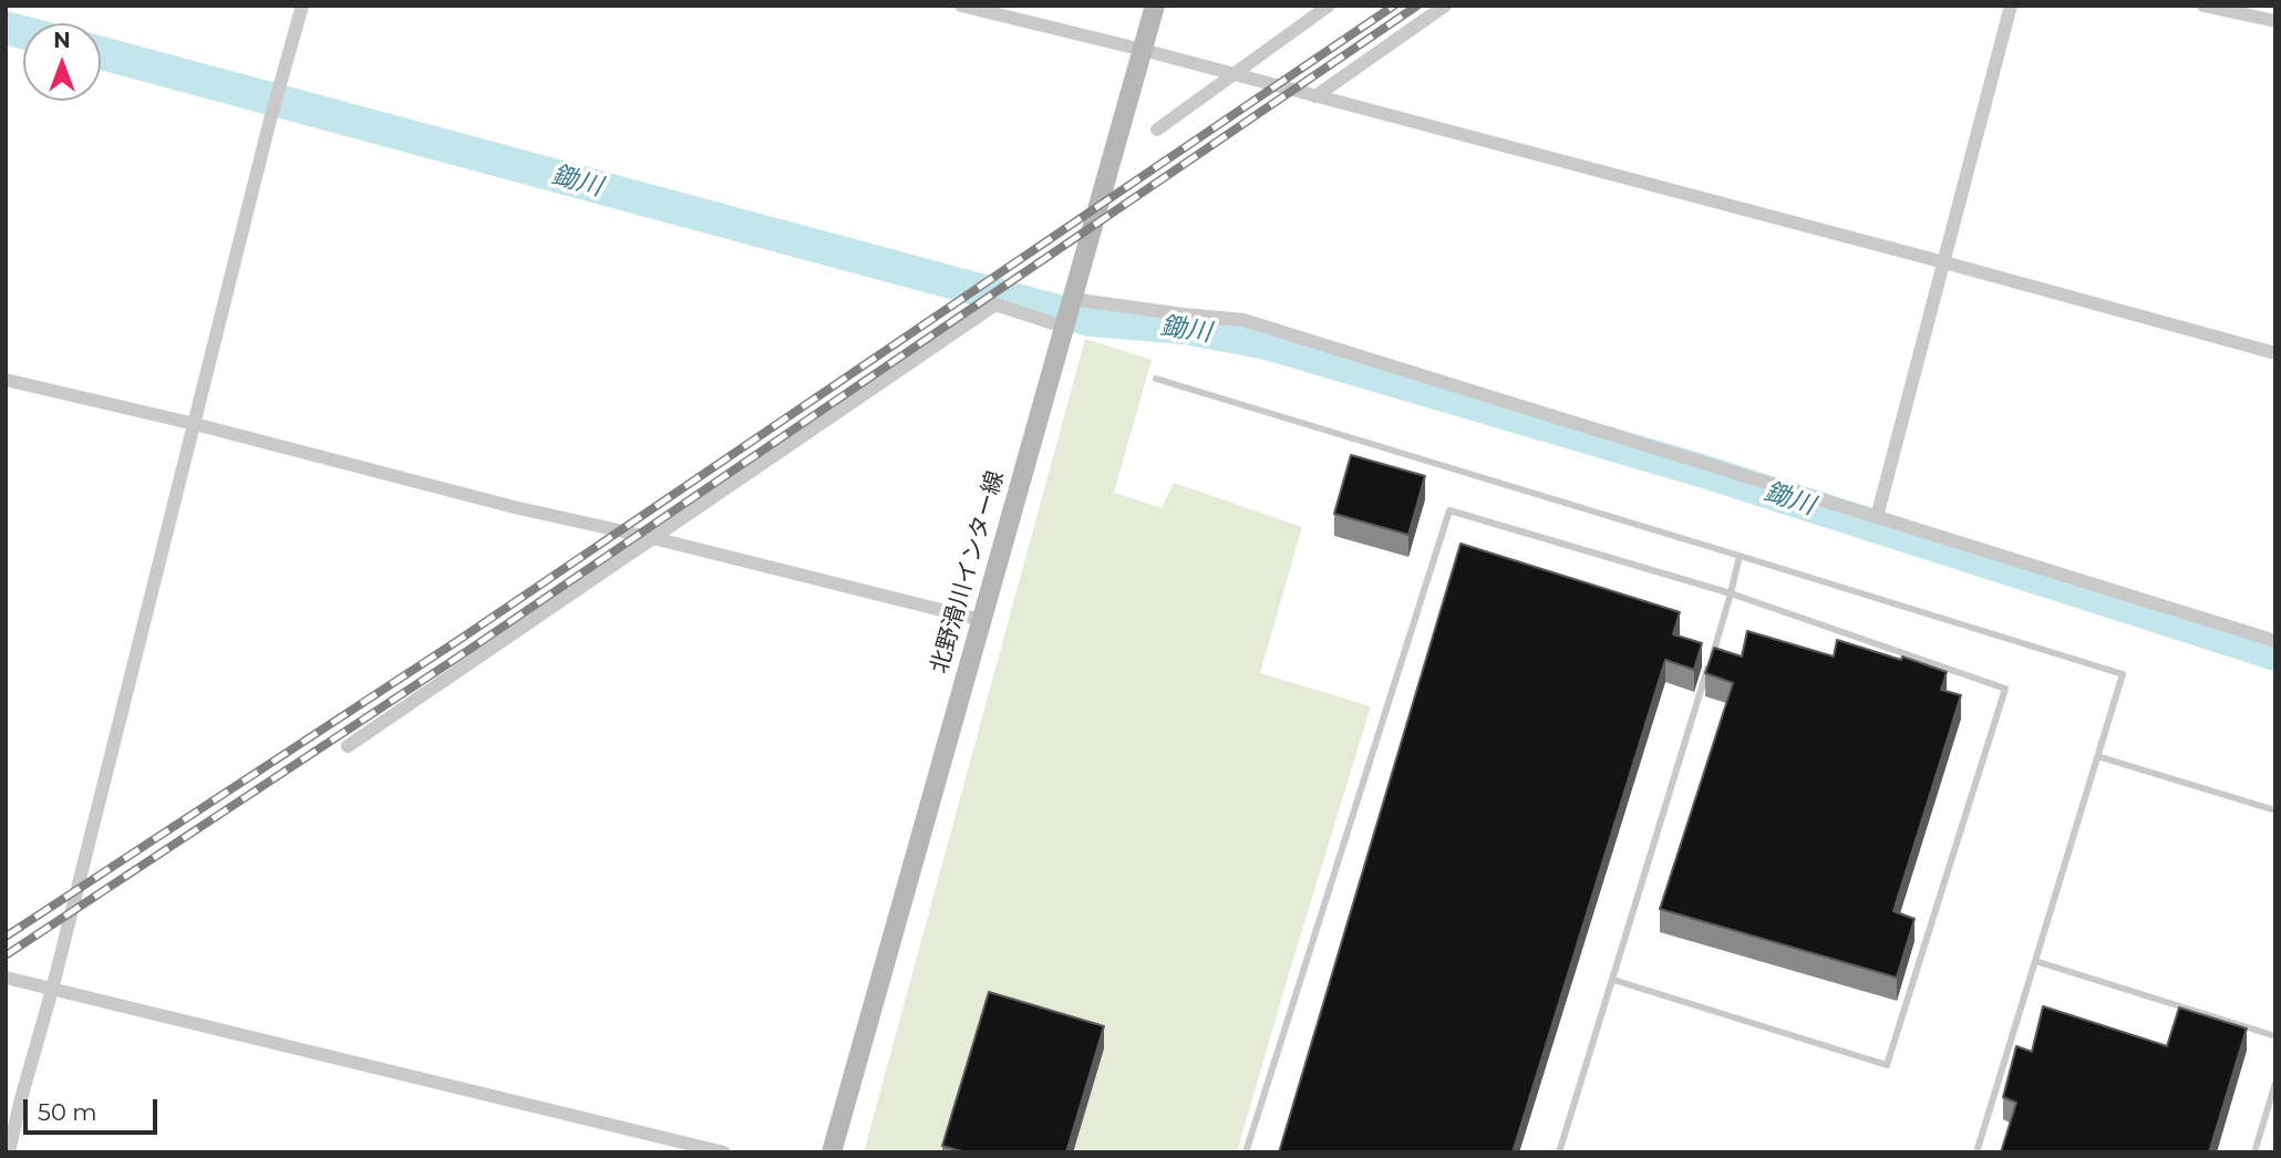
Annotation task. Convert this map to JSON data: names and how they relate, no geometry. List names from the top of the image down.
{
  "streets": {
    "main road": ["北野滑川インター線"]
  },
  "water": ["鋤川"],
  "scale_bar": "50 m",
  "north": "top"
}
